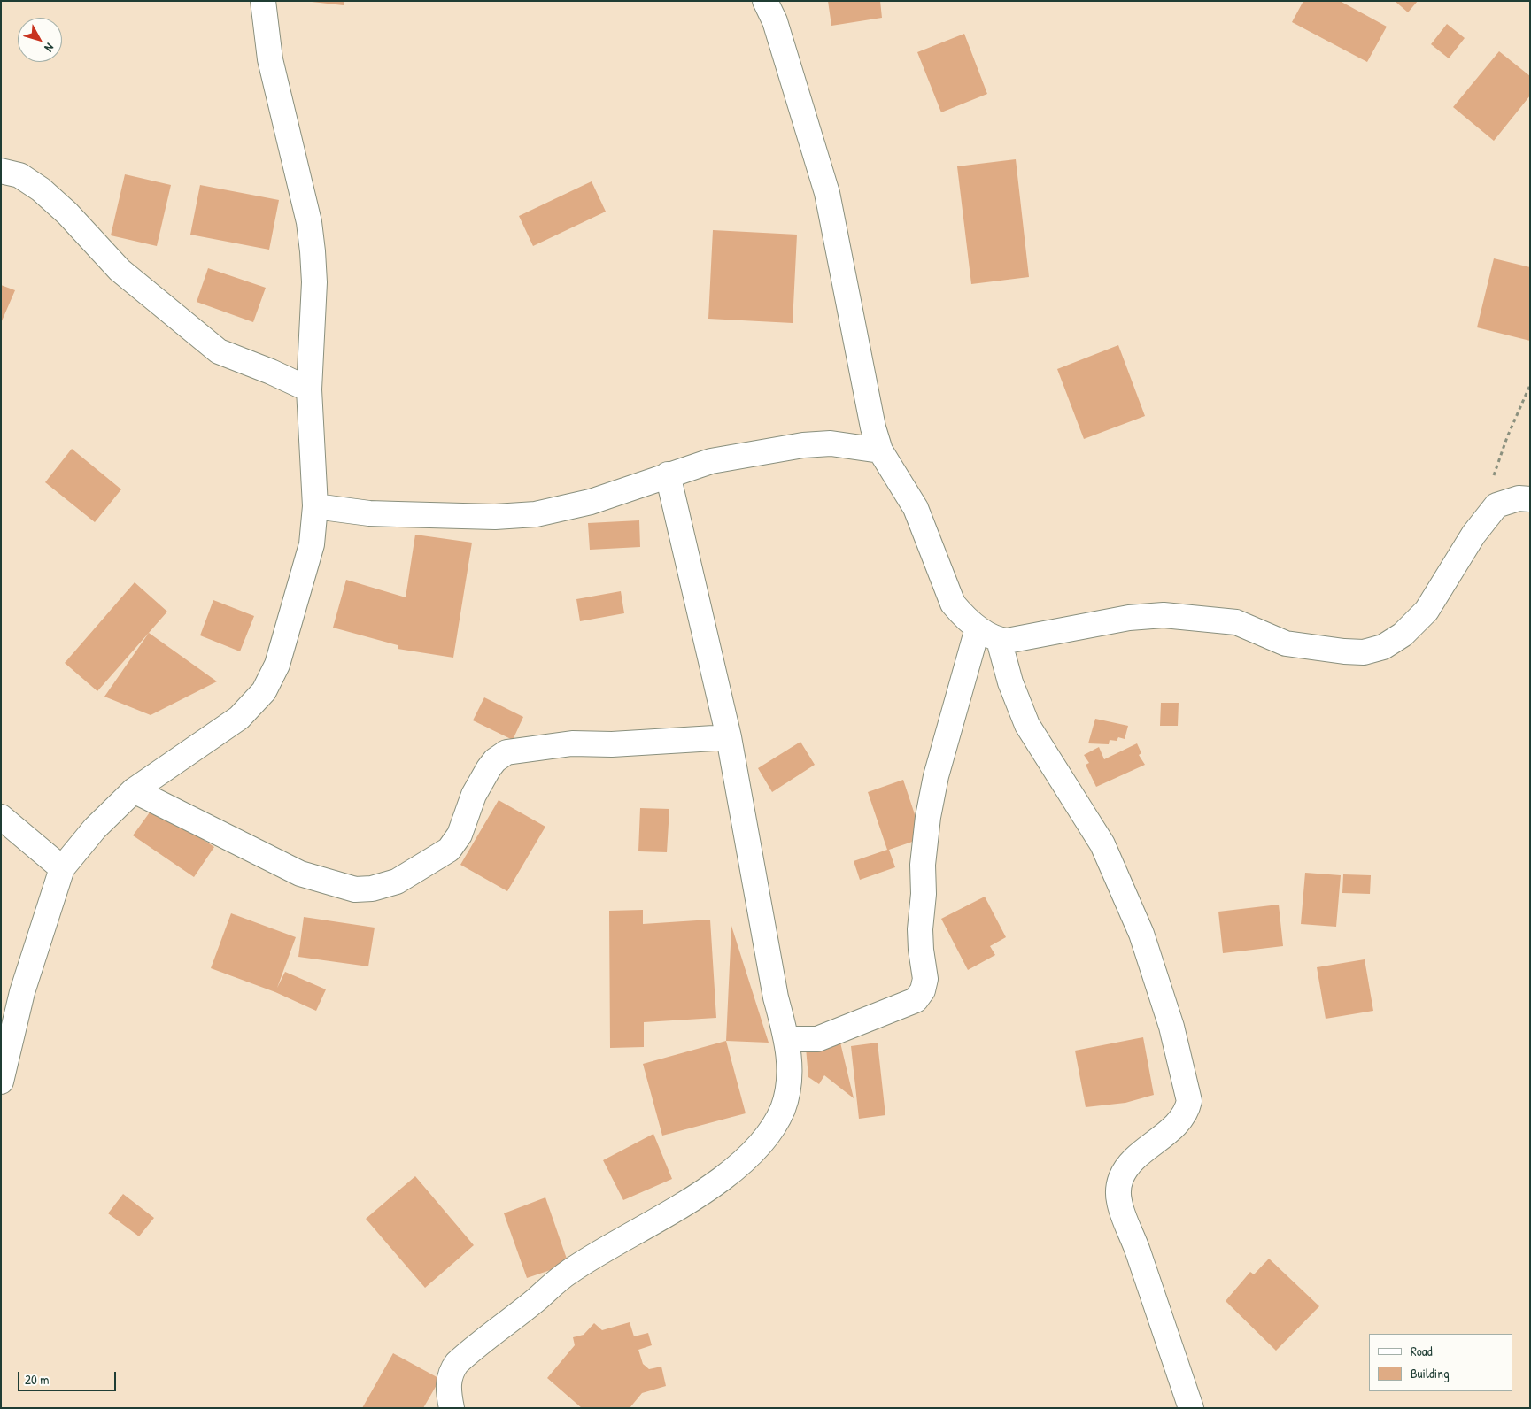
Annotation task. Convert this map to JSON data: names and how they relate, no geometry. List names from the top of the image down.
{
  "legend": ["Road", "Building"],
  "scale_bar": "20 m",
  "north": "bottom right"
}
